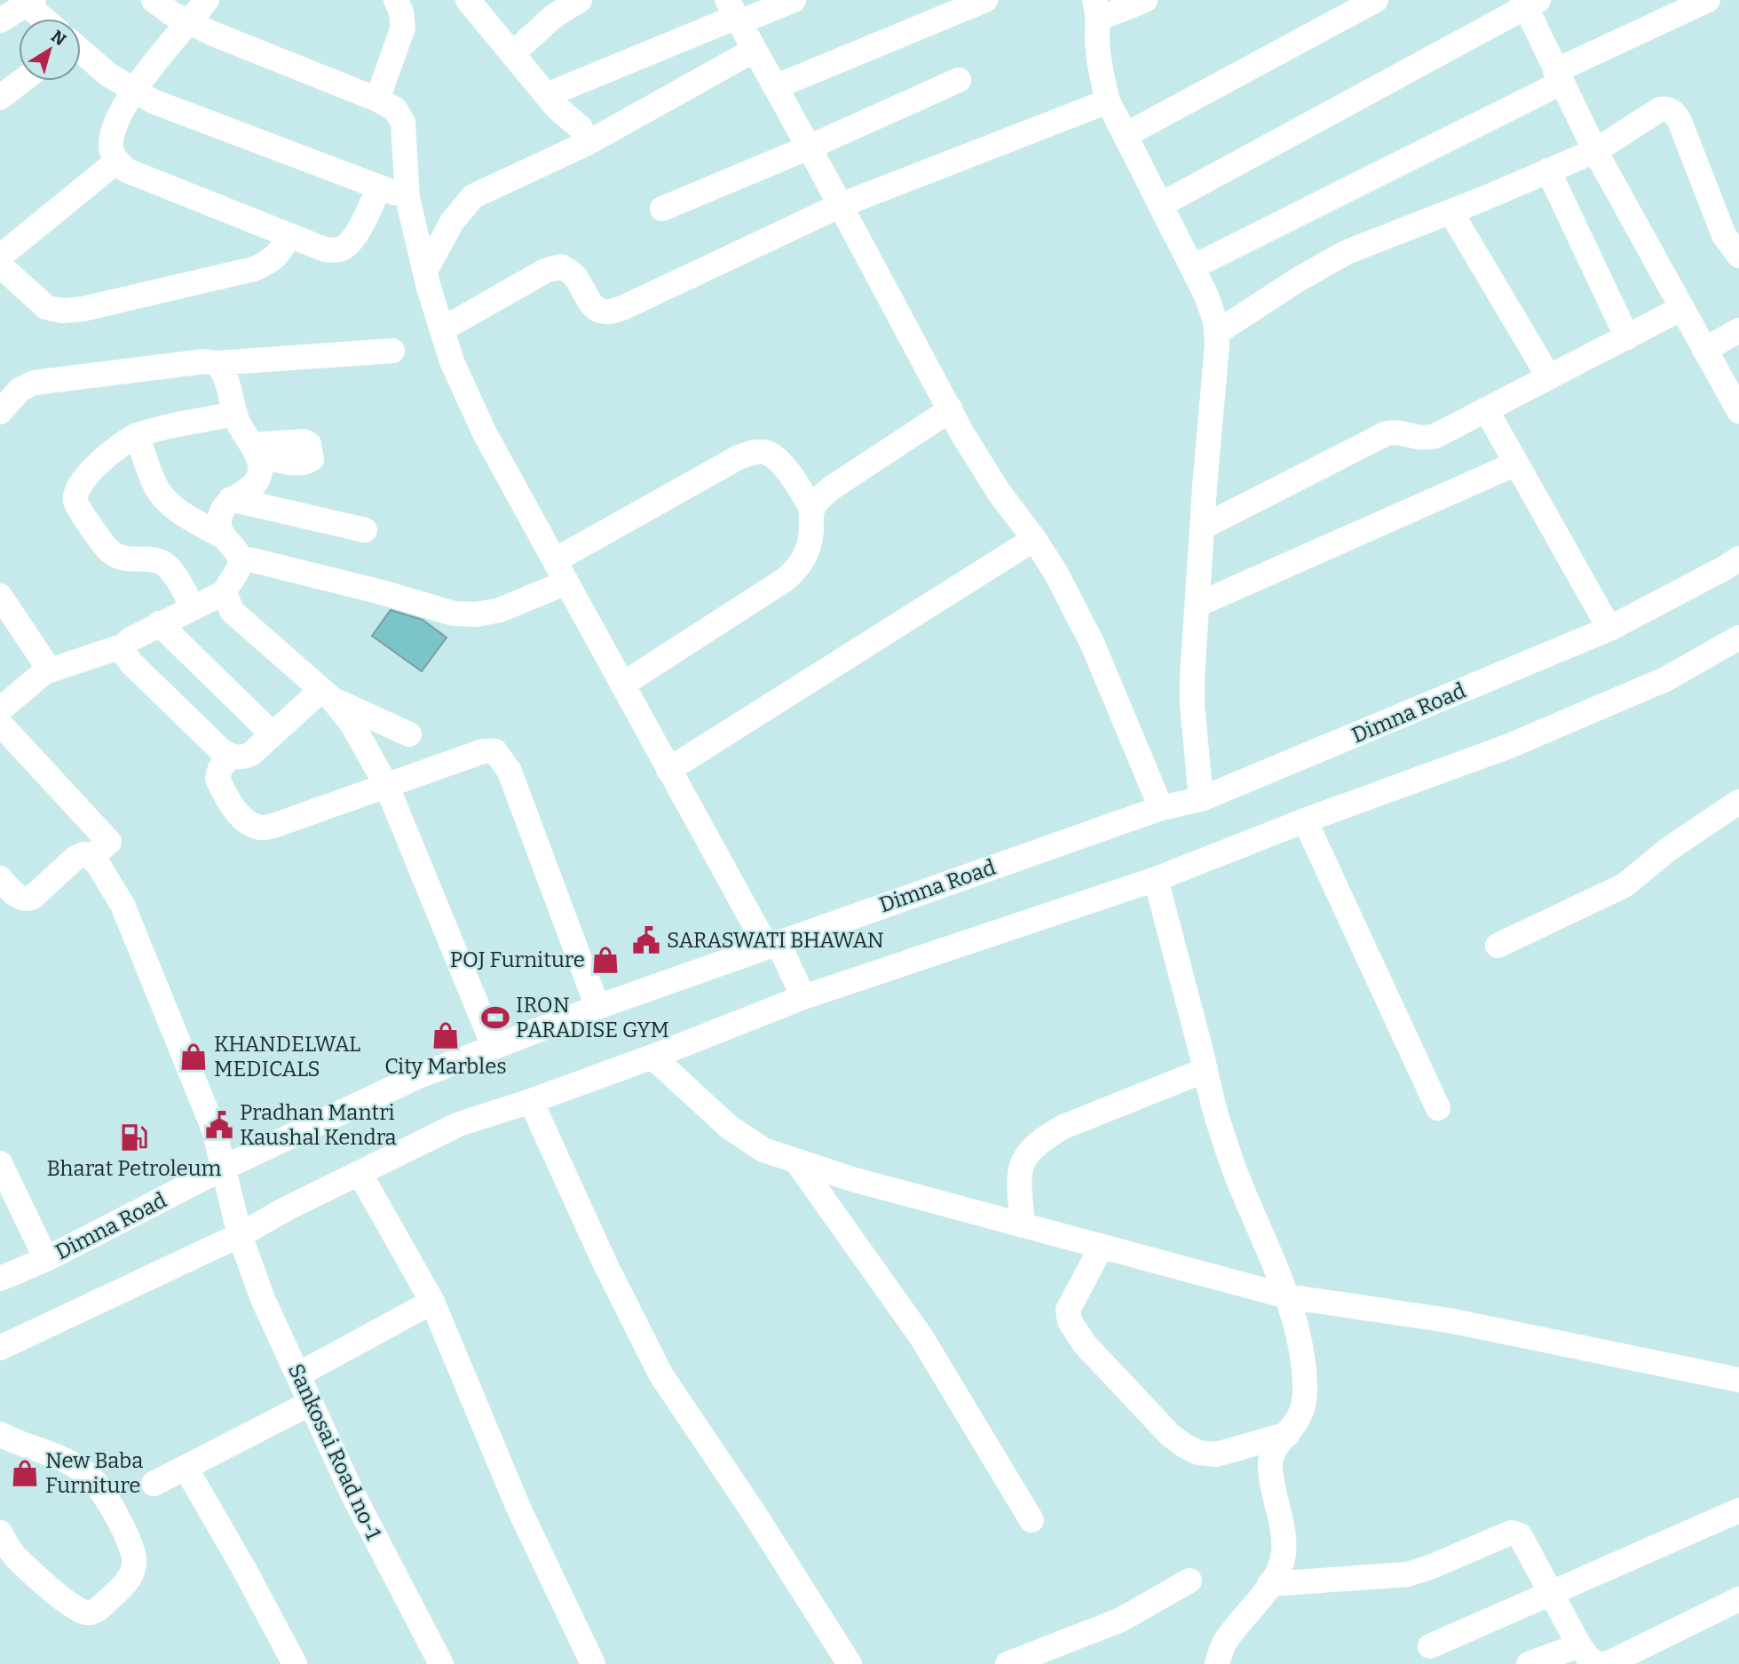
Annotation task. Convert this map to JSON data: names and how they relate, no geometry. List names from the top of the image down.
{
  "streets": {
    "street": ["Dimna Road", "Sankosai Road no-1"]
  },
  "crossings": [
    ["Dimna Road", "Sankosai Road no-1"]
  ],
  "places": {
    "public building": ["SARASWATI BHAWAN", "Pradhan Mantri Kaushal Kendra"],
    "shop": [
      "POJ Furniture",
      "City Marbles",
      "KHANDELWAL MEDICALS",
      "New Baba Furniture"
    ],
    "sports": ["IRON PARADISE GYM"],
    "fuel station": ["Bharat Petroleum"]
  },
  "north": "top right"
}
